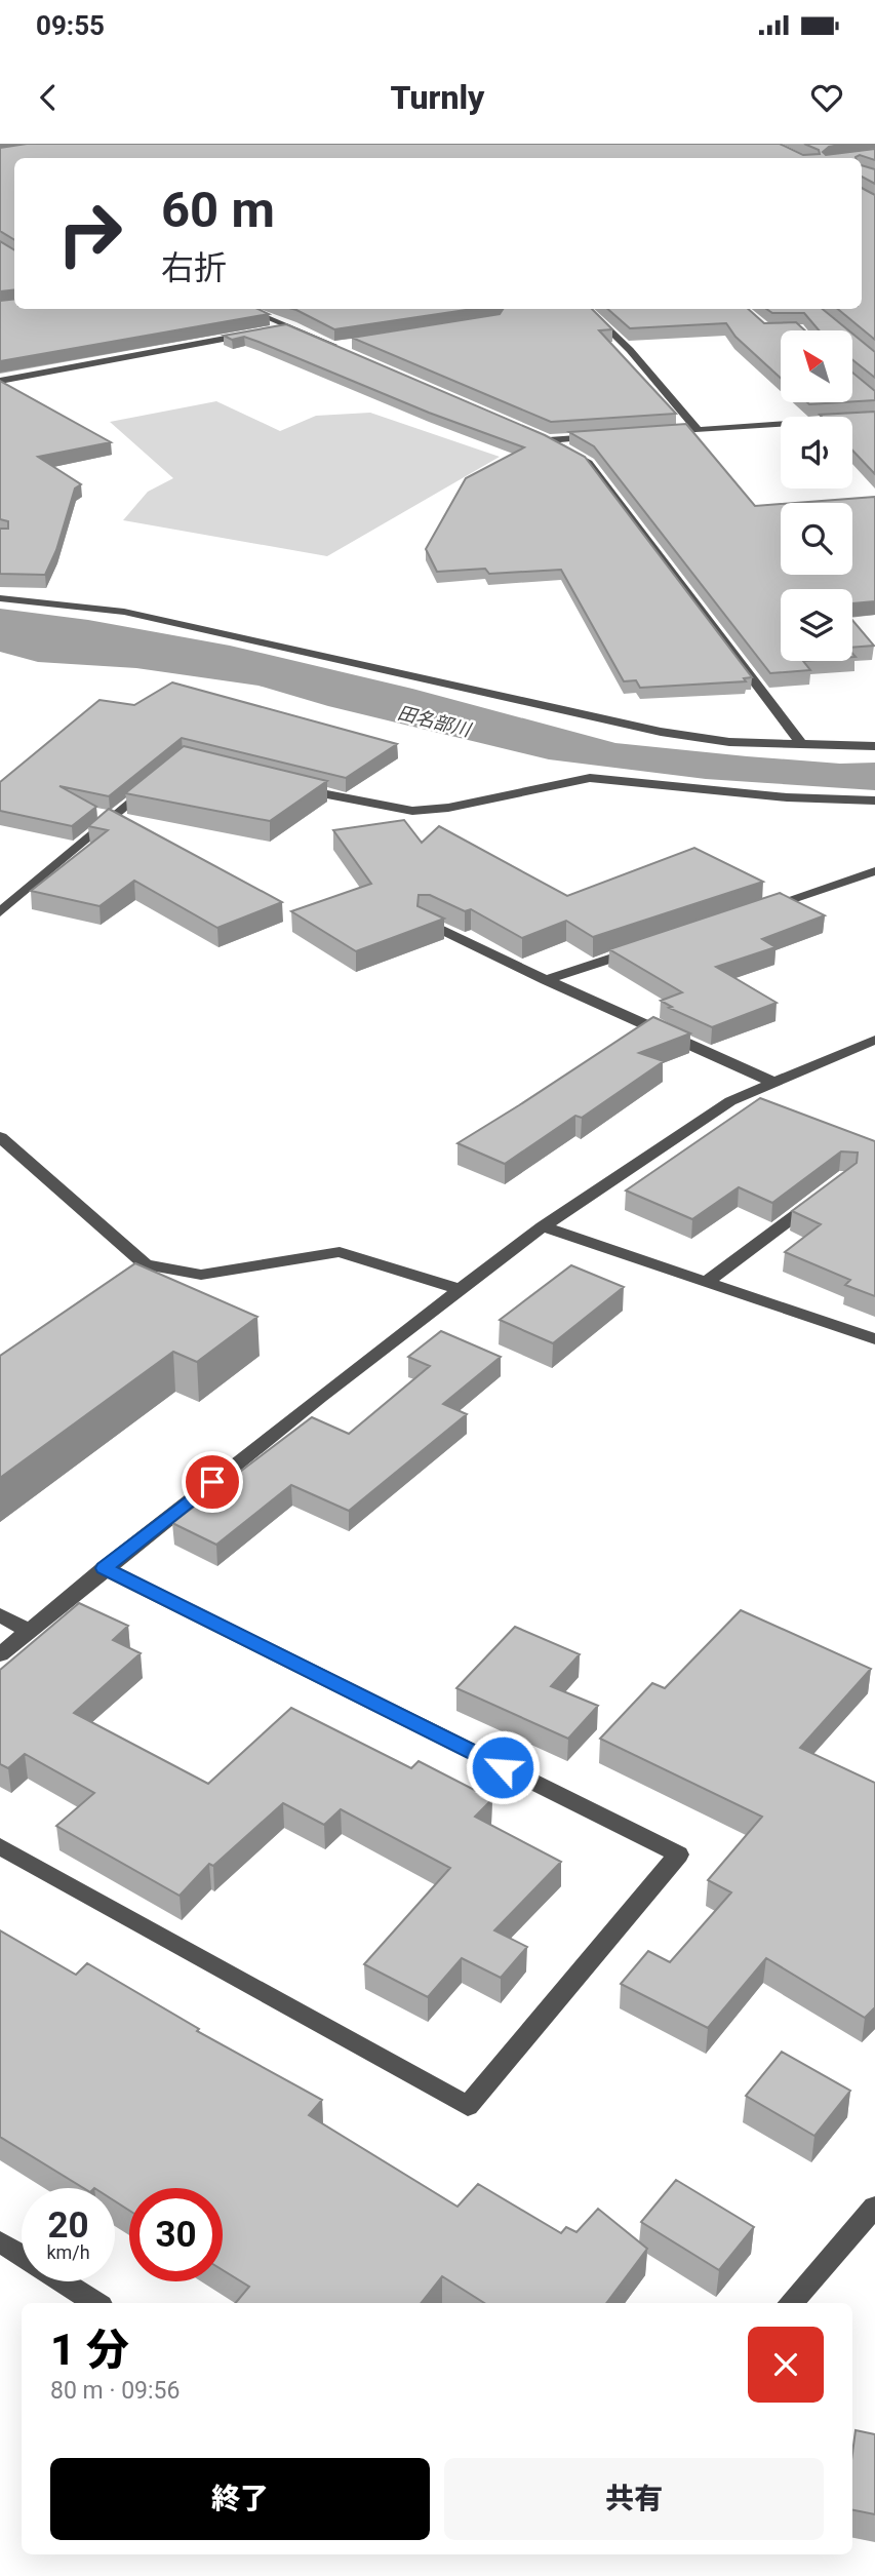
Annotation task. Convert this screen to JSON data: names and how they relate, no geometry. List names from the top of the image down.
{
  "water": ["田名部川"],
  "north": "top left",
  "page": {
    "status": "09:55",
    "header": "Turnly",
    "turn": ["60 m", "右折"],
    "speed": "20 km/h",
    "limit": "30",
    "heading": ["1 分", "80 m · 09:56"],
    "buttons": ["終了", "共有"]
  }
}
